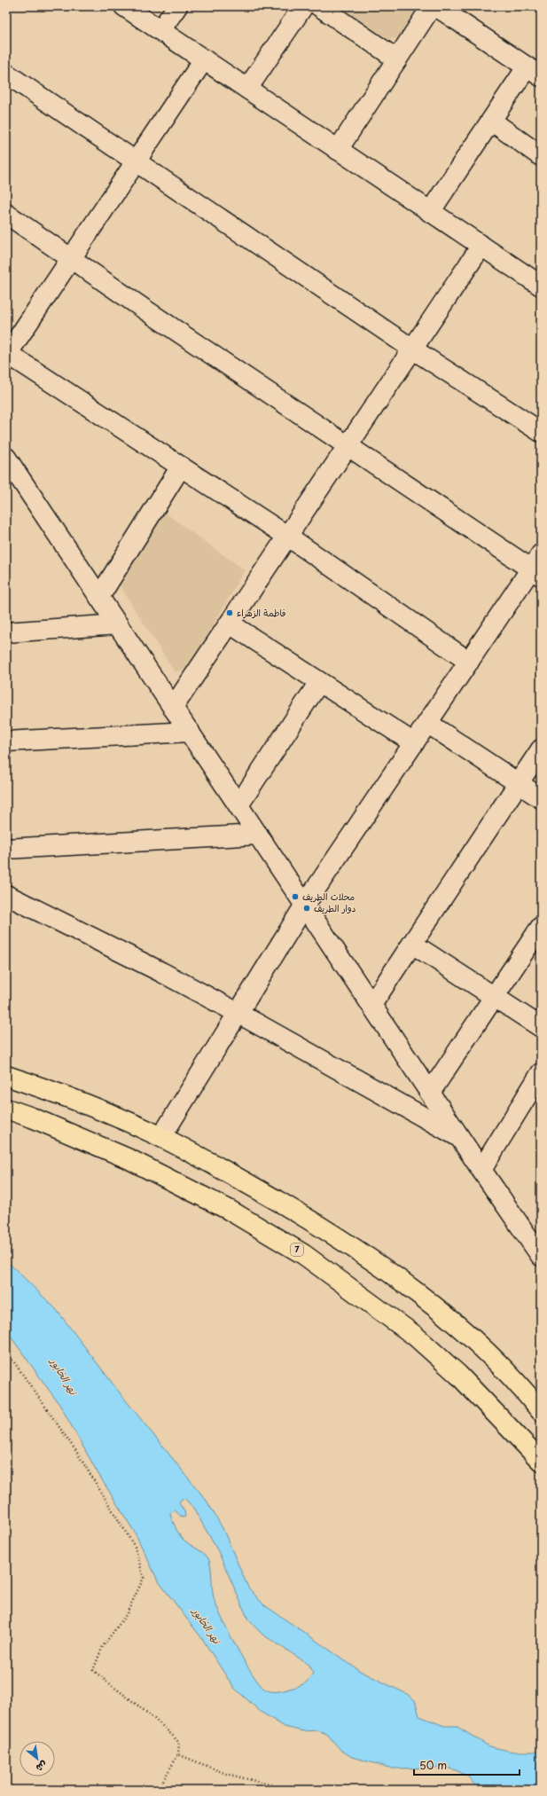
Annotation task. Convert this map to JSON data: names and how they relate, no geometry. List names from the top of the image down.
{
  "streets": {
    "highway": ["7"]
  },
  "water": ["نهر الخابور"],
  "places": ["فاطمة الزهراء", "محلات الطريف", "دوار الطريف"],
  "scale_bar": "50 m",
  "north": "bottom right"
}
